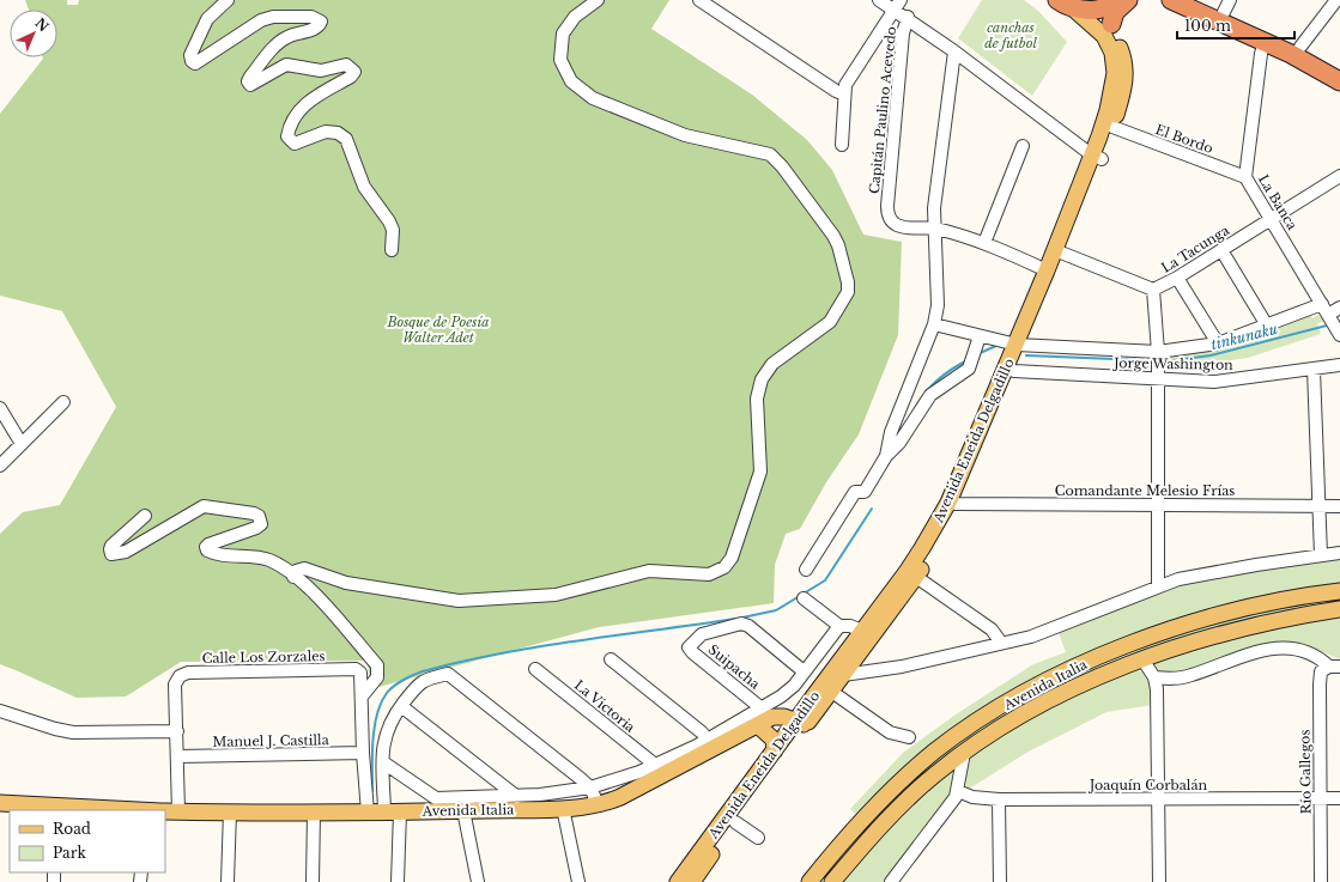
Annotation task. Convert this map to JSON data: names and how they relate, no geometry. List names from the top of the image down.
{
  "streets": {
    "main road": ["Avenida Eneida Delgadillo", "Avenida Italia"],
    "street": [
      "Capitán Paulino Acevedo",
      "El Bordo",
      "La Banca",
      "La Tacunga",
      "Jorge Washington",
      "Comandante Melesio Frías",
      "Calle Los Zorzales",
      "Suipacha",
      "La Victoria",
      "Manuel J. Castilla",
      "Río Gallegos",
      "Joaquín Corbalán"
    ]
  },
  "crossings": [
    ["El Bordo", "La Banca"],
    ["El Bordo", "Avenida Eneida Delgadillo"],
    ["La Banca", "La Tacunga"],
    ["La Tacunga", "Avenida Eneida Delgadillo"],
    ["Jorge Washington", "Avenida Eneida Delgadillo"],
    ["Avenida Eneida Delgadillo", "Comandante Melesio Frías"],
    ["Avenida Eneida Delgadillo", "Avenida Italia"],
    ["Río Gallegos", "Joaquín Corbalán"]
  ],
  "water": ["tinkunaku"],
  "parks": ["canchas de futbol", "Bosque de Poesía Walter Adet"],
  "legend": ["Road", "Park"],
  "scale_bar": "100 m",
  "north": "top right"
}
